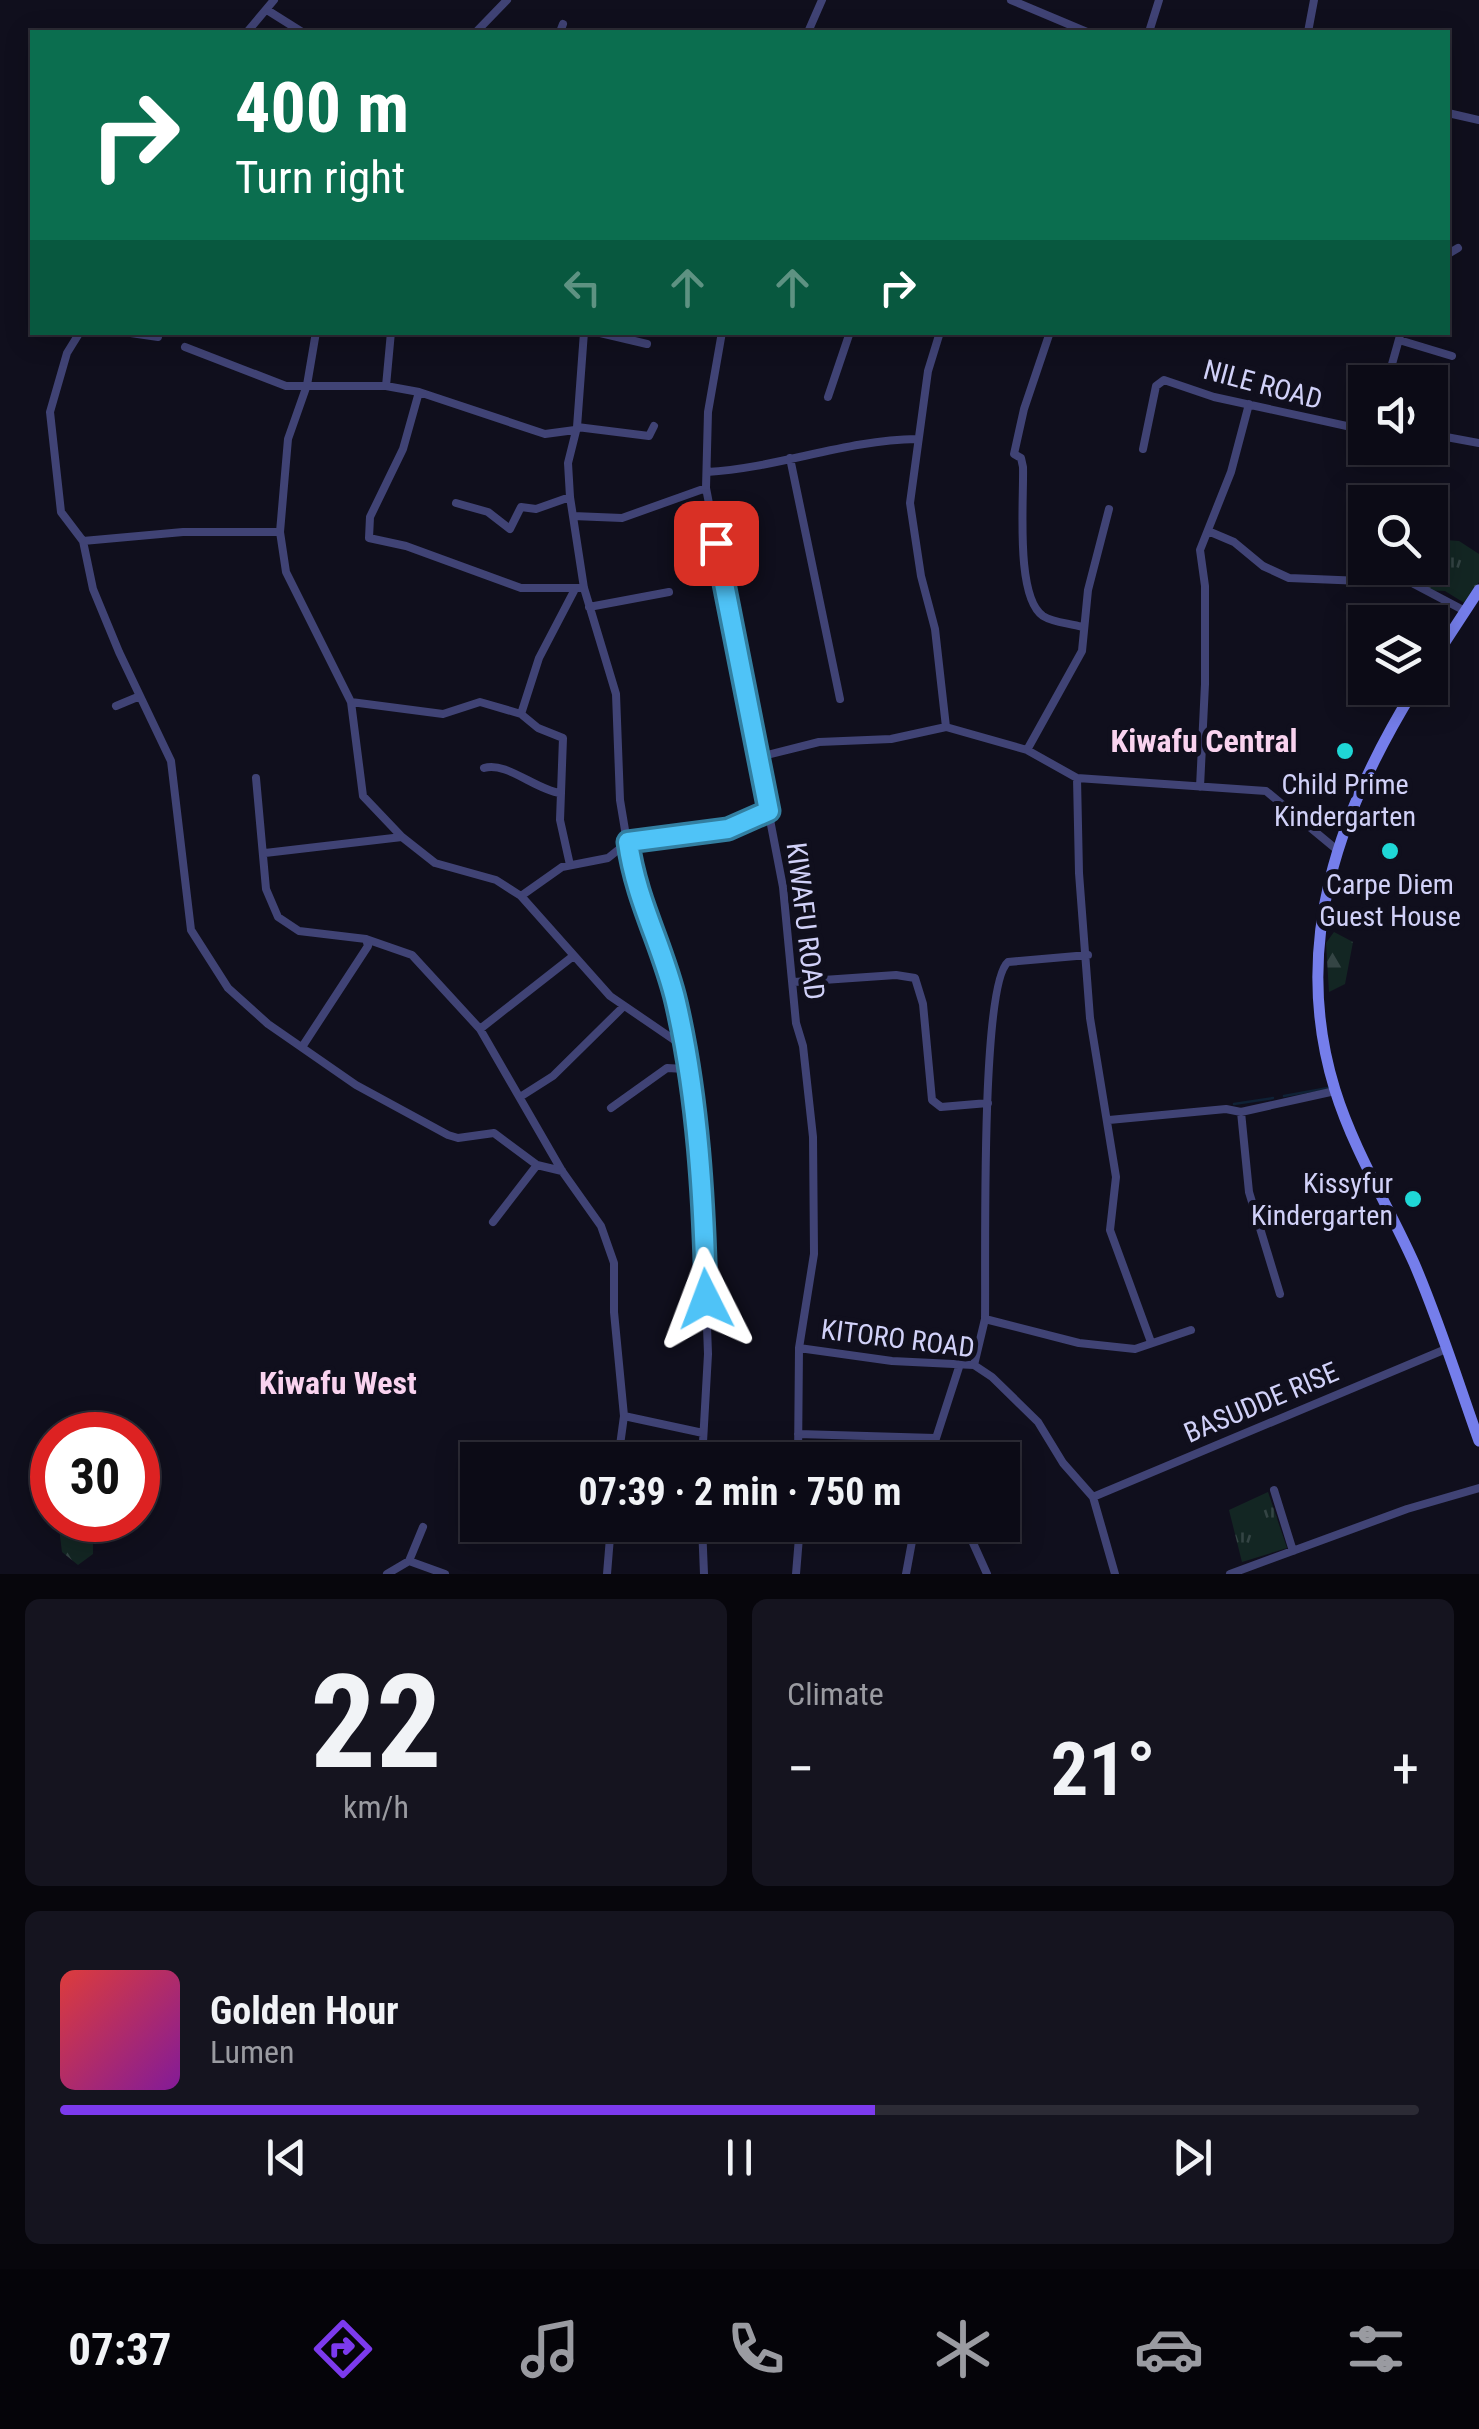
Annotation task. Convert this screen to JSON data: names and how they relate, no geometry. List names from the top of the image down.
{
  "streets": {
    "street": [
      "NILE ROAD",
      "KIWAFU ROAD",
      "KITORO ROAD",
      "BASUDDE RISE"
    ]
  },
  "crossings": [
    ["KIWAFU ROAD", "KITORO ROAD"],
    ["KITORO ROAD", "BASUDDE RISE"]
  ],
  "districts": ["Kiwafu Central", "Kiwafu West"],
  "places": ["Child Prime Kindergarten", "Carpe Diem Guest House", "Kissyfur Kindergarten"],
  "page": {
    "turn": ["400 m", "Turn right"],
    "limit": "30",
    "trip": "07:39 · 2 min · 750 m",
    "tile": [
      ["22", "km/h"],
      "Climate"
    ],
    "heat": ["−", "21°", "+"],
    "song": ["Golden Hour", "Lumen"],
    "tabs": "07:37"
  }
}
